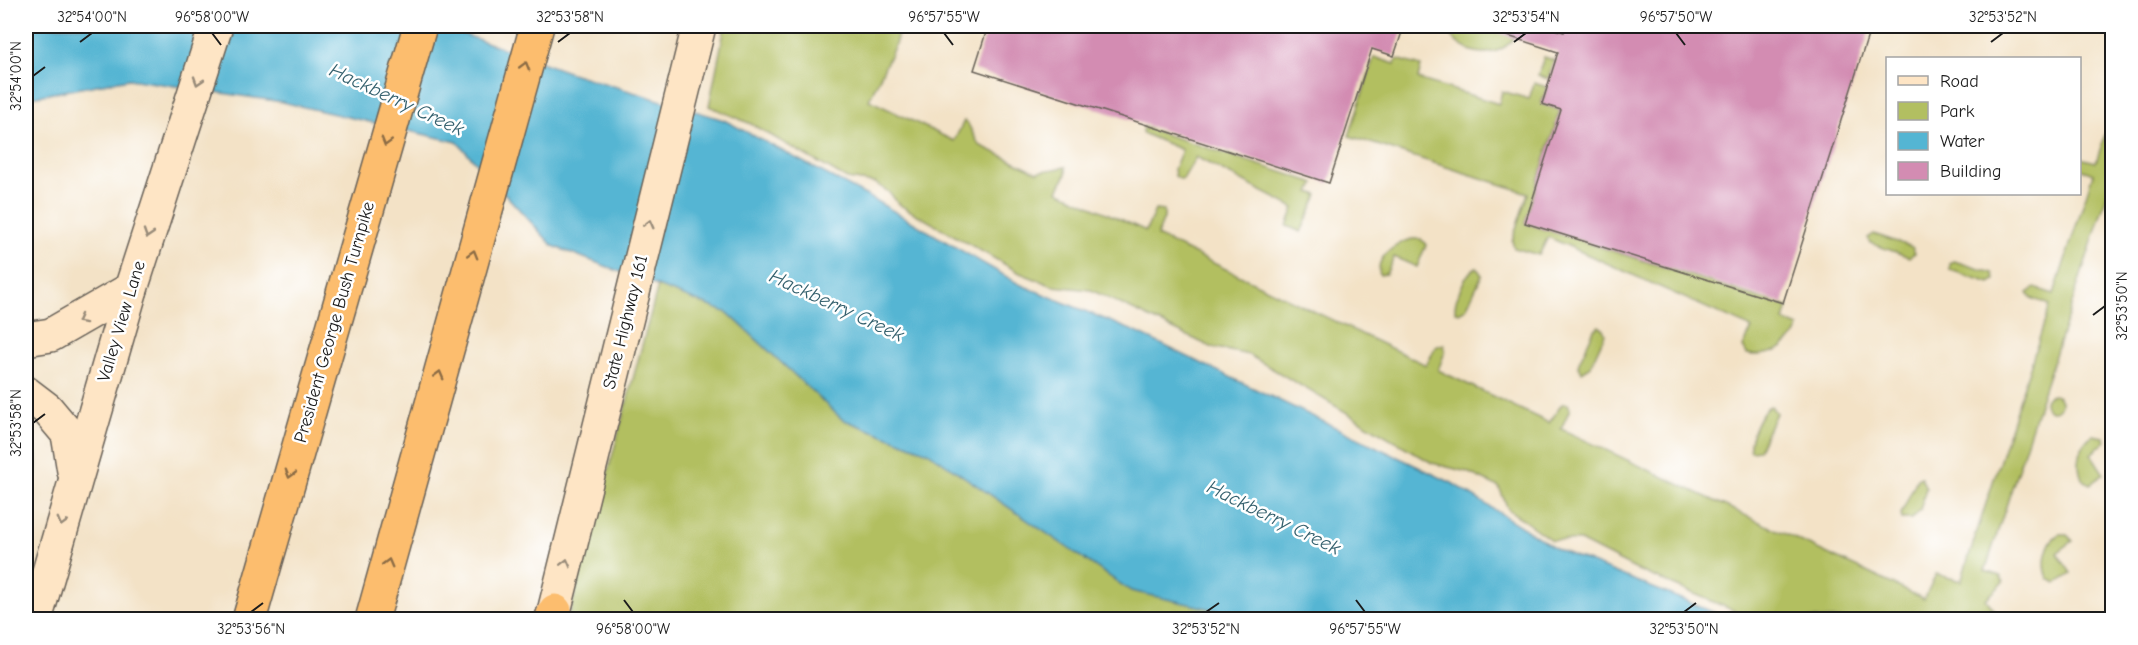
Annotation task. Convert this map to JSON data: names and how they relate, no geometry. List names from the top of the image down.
{
  "streets": {
    "highway": ["President George Bush Turnpike"],
    "main road": ["Valley View Lane", "State Highway 161"]
  },
  "one_way": ["Valley View Lane", "State Highway 161"],
  "water": ["Hackberry Creek"],
  "legend": [
    "Road",
    "Park",
    "Water",
    "Building"
  ],
  "coordinates": [
    "32°54'00\"N",
    "96°58'00\"W",
    "32°53'58\"N",
    "96°57'55\"W",
    "32°53'54\"N",
    "96°57'50\"W",
    "32°53'52\"N",
    "32°53'50\"N",
    "32°53'56\"N"
  ]
}
